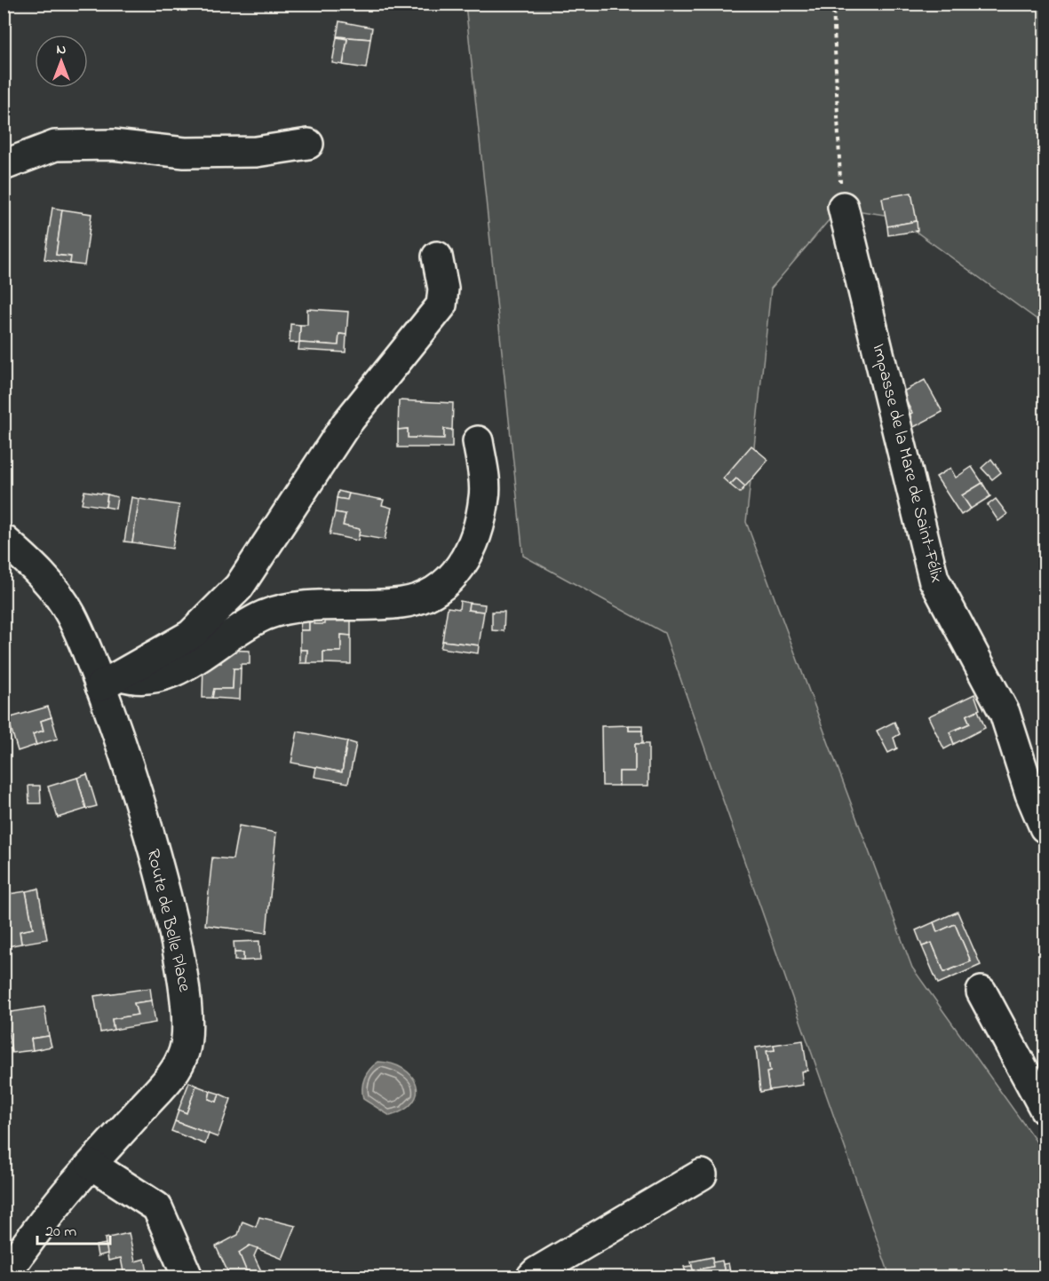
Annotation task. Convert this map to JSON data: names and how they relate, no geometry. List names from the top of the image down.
{
  "streets": {
    "street": ["Impasse de la Mare de Saint-Félix", "Route de Belle Place"]
  },
  "scale_bar": "20 m",
  "north": "top"
}
